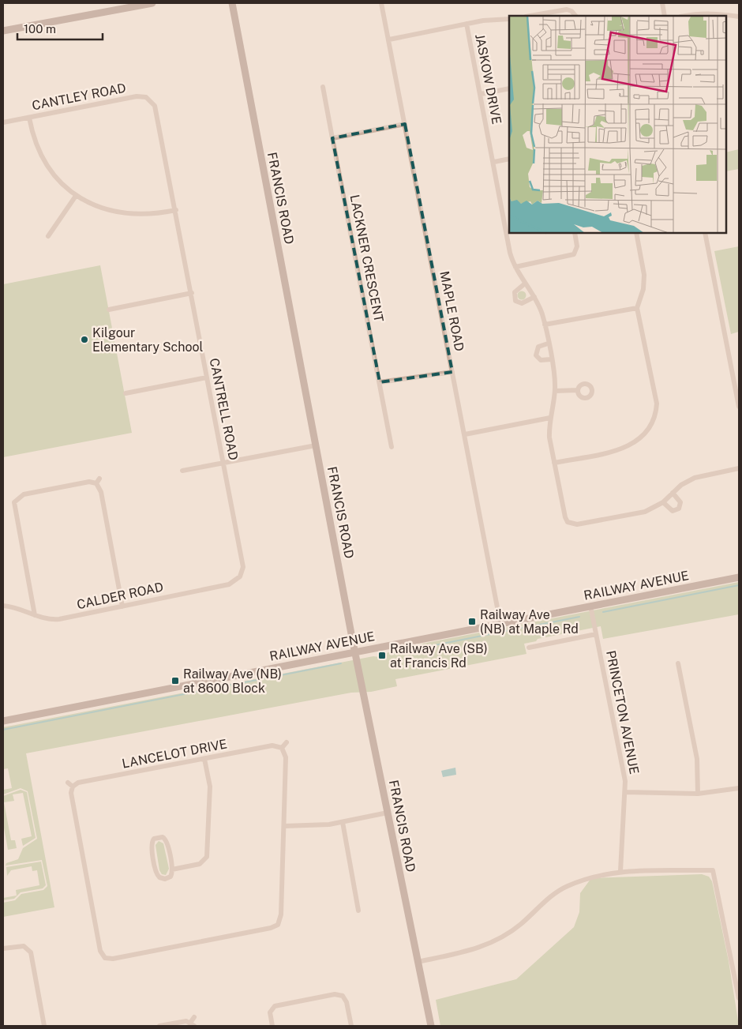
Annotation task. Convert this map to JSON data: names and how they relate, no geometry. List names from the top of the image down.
{
  "streets": {
    "street": [
      "JASKOW DRIVE",
      "CANTLEY ROAD",
      "FRANCIS ROAD",
      "LACKNER CRESCENT",
      "MAPLE ROAD",
      "CANTRELL ROAD",
      "RAILWAY AVENUE",
      "CALDER ROAD",
      "PRINCETON AVENUE",
      "LANCELOT DRIVE"
    ]
  },
  "crossings": [
    ["CANTLEY ROAD", "CANTRELL ROAD"],
    ["FRANCIS ROAD", "RAILWAY AVENUE"],
    ["MAPLE ROAD", "RAILWAY AVENUE"],
    ["CANTRELL ROAD", "CALDER ROAD"],
    ["RAILWAY AVENUE", "PRINCETON AVENUE"]
  ],
  "places": {
    "other": ["Kilgour Elementary School"],
    "transit": ["Railway Ave (NB) at Maple Rd", "Railway Ave (SB) at Francis Rd", "Railway Ave (NB) at 8600 Block"]
  },
  "scale_bar": "100 m"
}
